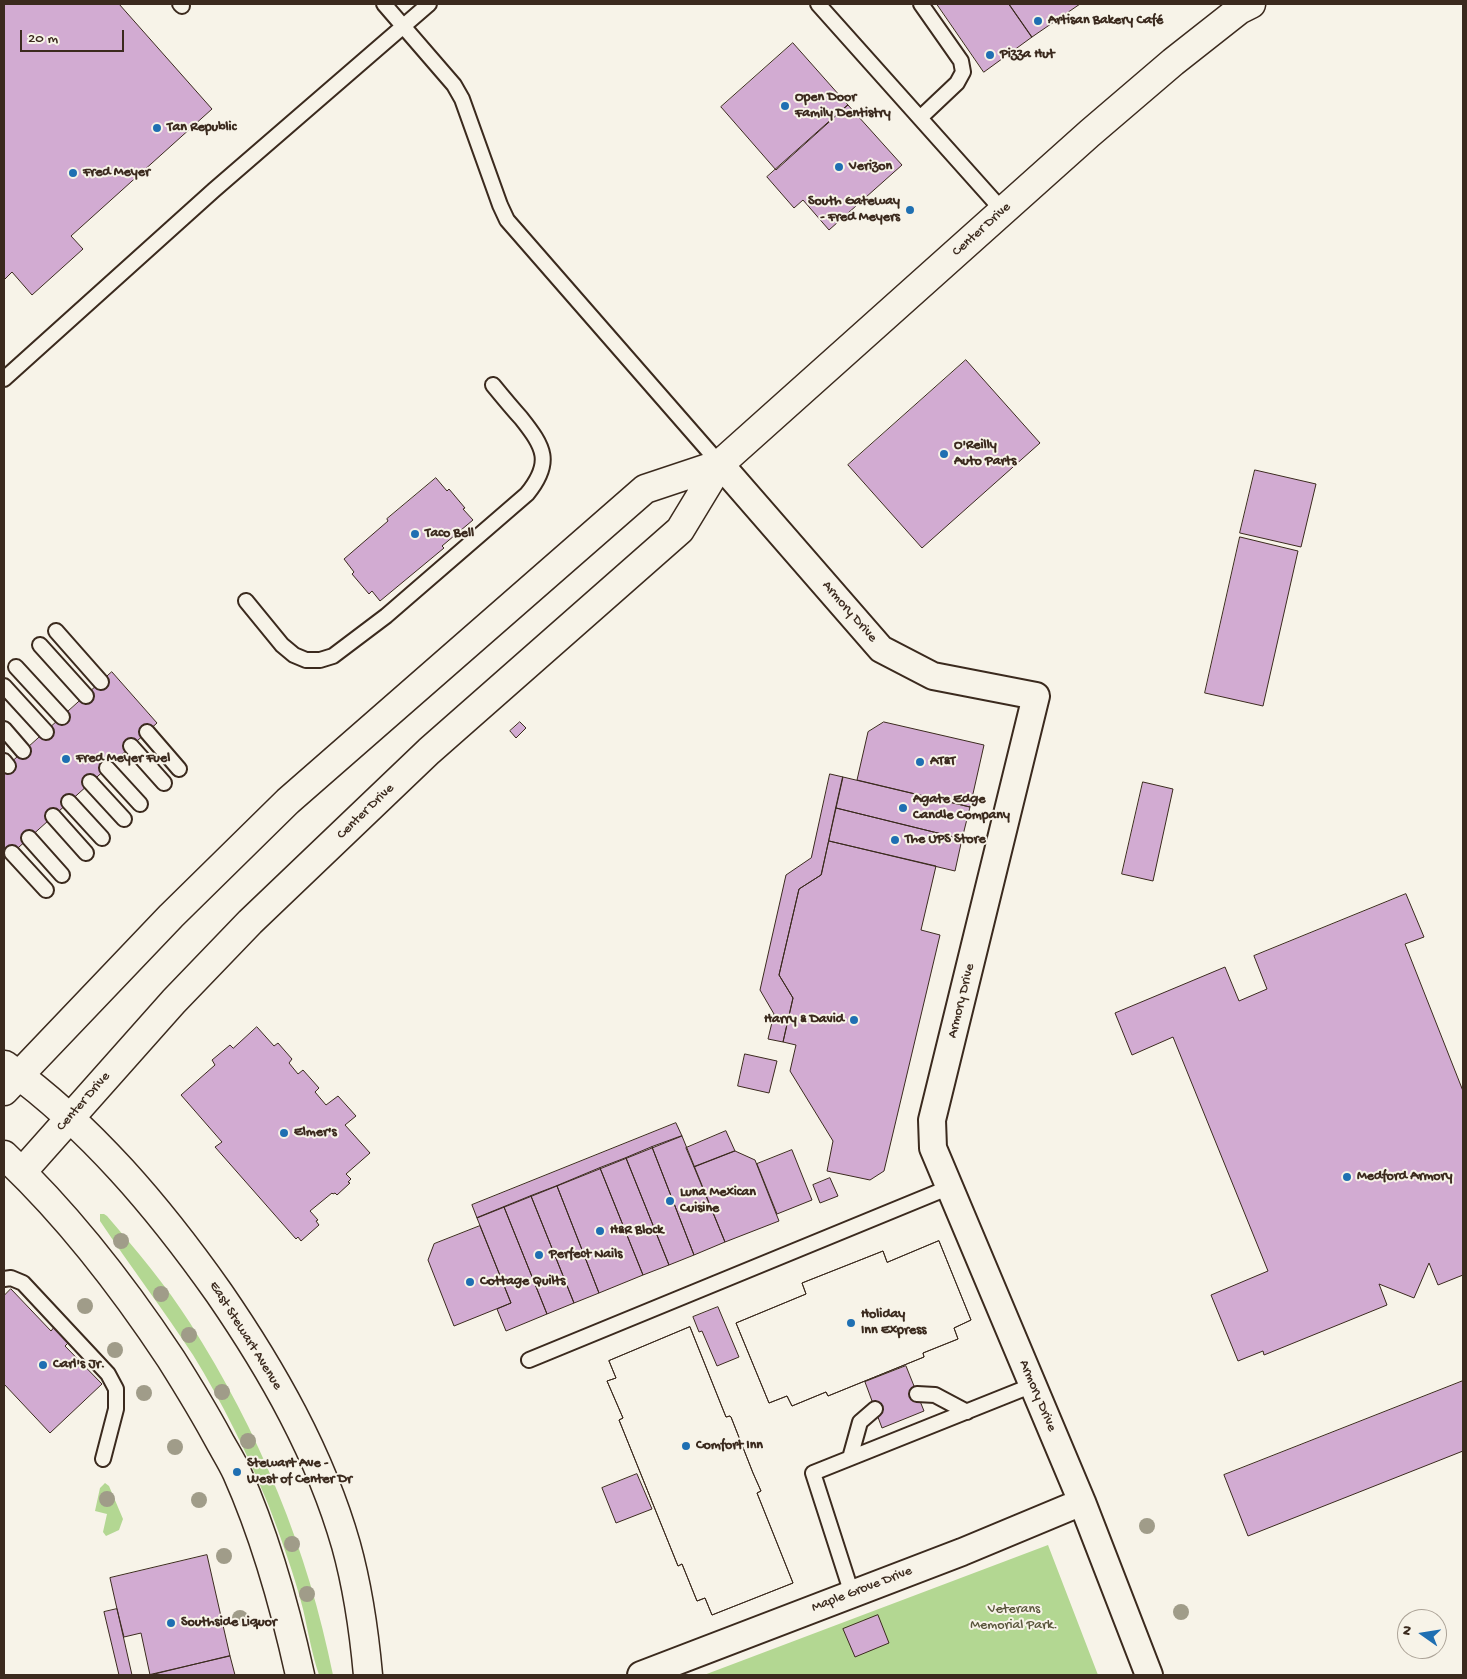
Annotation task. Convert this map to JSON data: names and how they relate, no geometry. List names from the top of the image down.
{
  "streets": {
    "main road": ["Center Drive", "East Stewart Avenue"],
    "street": ["Armory Drive", "Maple Grove Drive"]
  },
  "crossings": [
    ["Center Drive", "Armory Drive"],
    ["Center Drive", "East Stewart Avenue"],
    ["Armory Drive", "Maple Grove Drive"]
  ],
  "parks": ["Veterans Memorial Park."],
  "places": [
    "Artisan Bakery Café",
    "Pizza Hut",
    "Open Door Family Dentistry",
    "Tan Republic",
    "Verizon",
    "Fred Meyer",
    "South Gateway - Fred Meyers",
    "O'Reilly Auto Parts",
    "Taco Bell",
    "Fred Meyer Fuel",
    "AT&T",
    "Agate Edge Candle Company",
    "The UPS Store",
    "Harry & David",
    "Elmer's",
    "Medford Armory",
    "Luna Mexican Cuisine",
    "H&R Block",
    "Perfect Nails",
    "Cottage Quilts",
    "Holiday Inn Express",
    "Carl's Jr.",
    "Comfort Inn",
    "Stewart Ave - West of Center Dr",
    "Southside Liquor"
  ],
  "scale_bar": "20 m",
  "north": "left"
}
